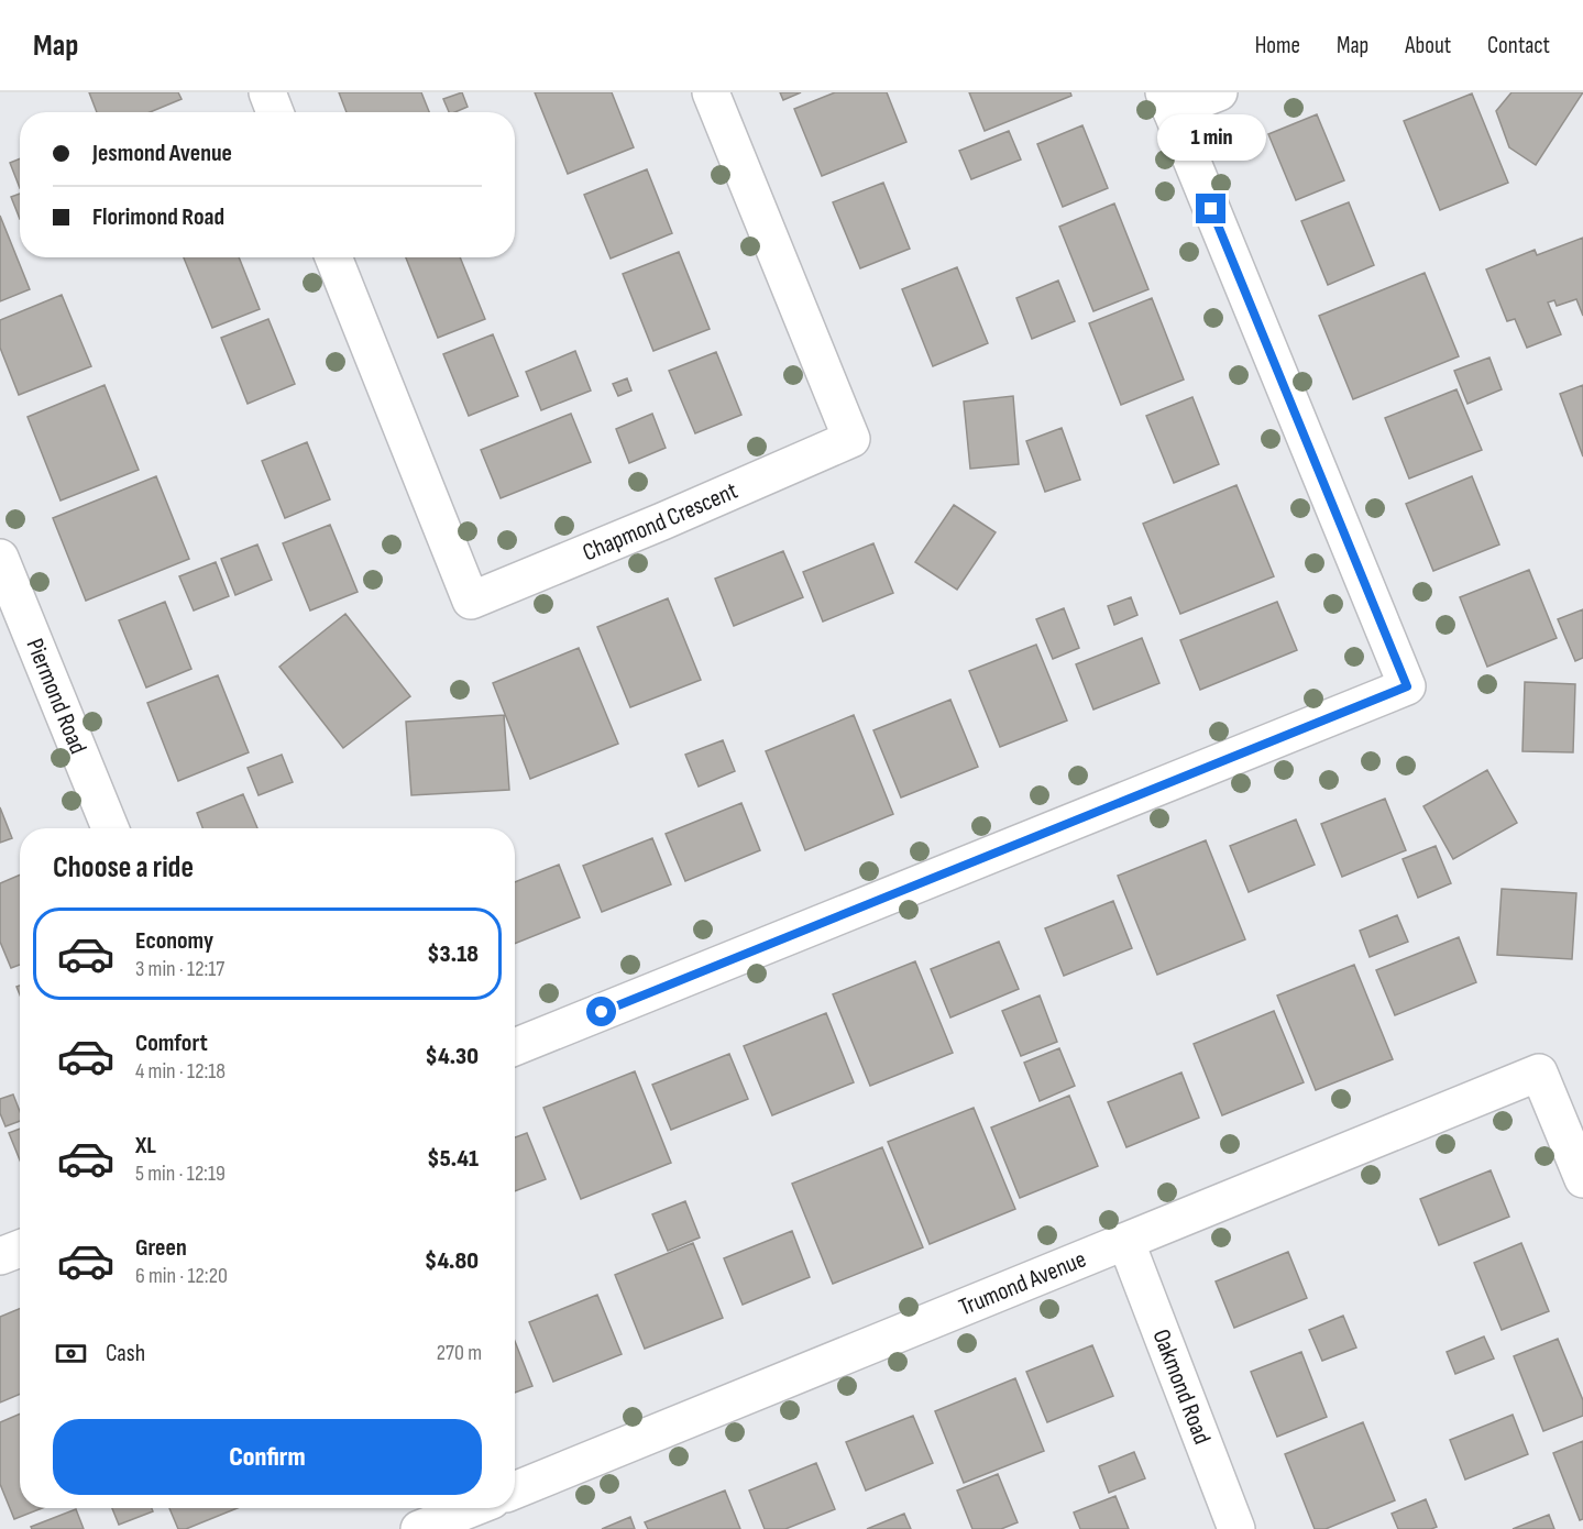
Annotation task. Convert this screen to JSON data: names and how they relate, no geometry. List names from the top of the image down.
{
  "streets": {
    "street": [
      "Chapmond Crescent",
      "Piermond Road",
      "Trumond Avenue",
      "Oakmond Road"
    ]
  },
  "crossings": [
    ["Trumond Avenue", "Oakmond Road"]
  ],
  "page": {
    "header": "Map",
    "nav": [
      "Home",
      "Map",
      "About",
      "Contact"
    ],
    "banner": ["Jesmond Avenue", "Florimond Road"],
    "bubble": "1 min",
    "heading": "Choose a ride",
    "list": [
      {
        "name": "Economy",
        "note": "3 min · 12:17",
        "value": "$3.18"
      },
      {
        "name": "Comfort",
        "note": "4 min · 12:18",
        "value": "$4.30"
      },
      {
        "name": "XL",
        "note": "5 min · 12:19",
        "value": "$5.41"
      },
      {
        "name": "Green",
        "note": "6 min · 12:20",
        "value": "$4.80"
      }
    ],
    "pay": ["Cash", "270 m"],
    "buttons": "Confirm"
  }
}
